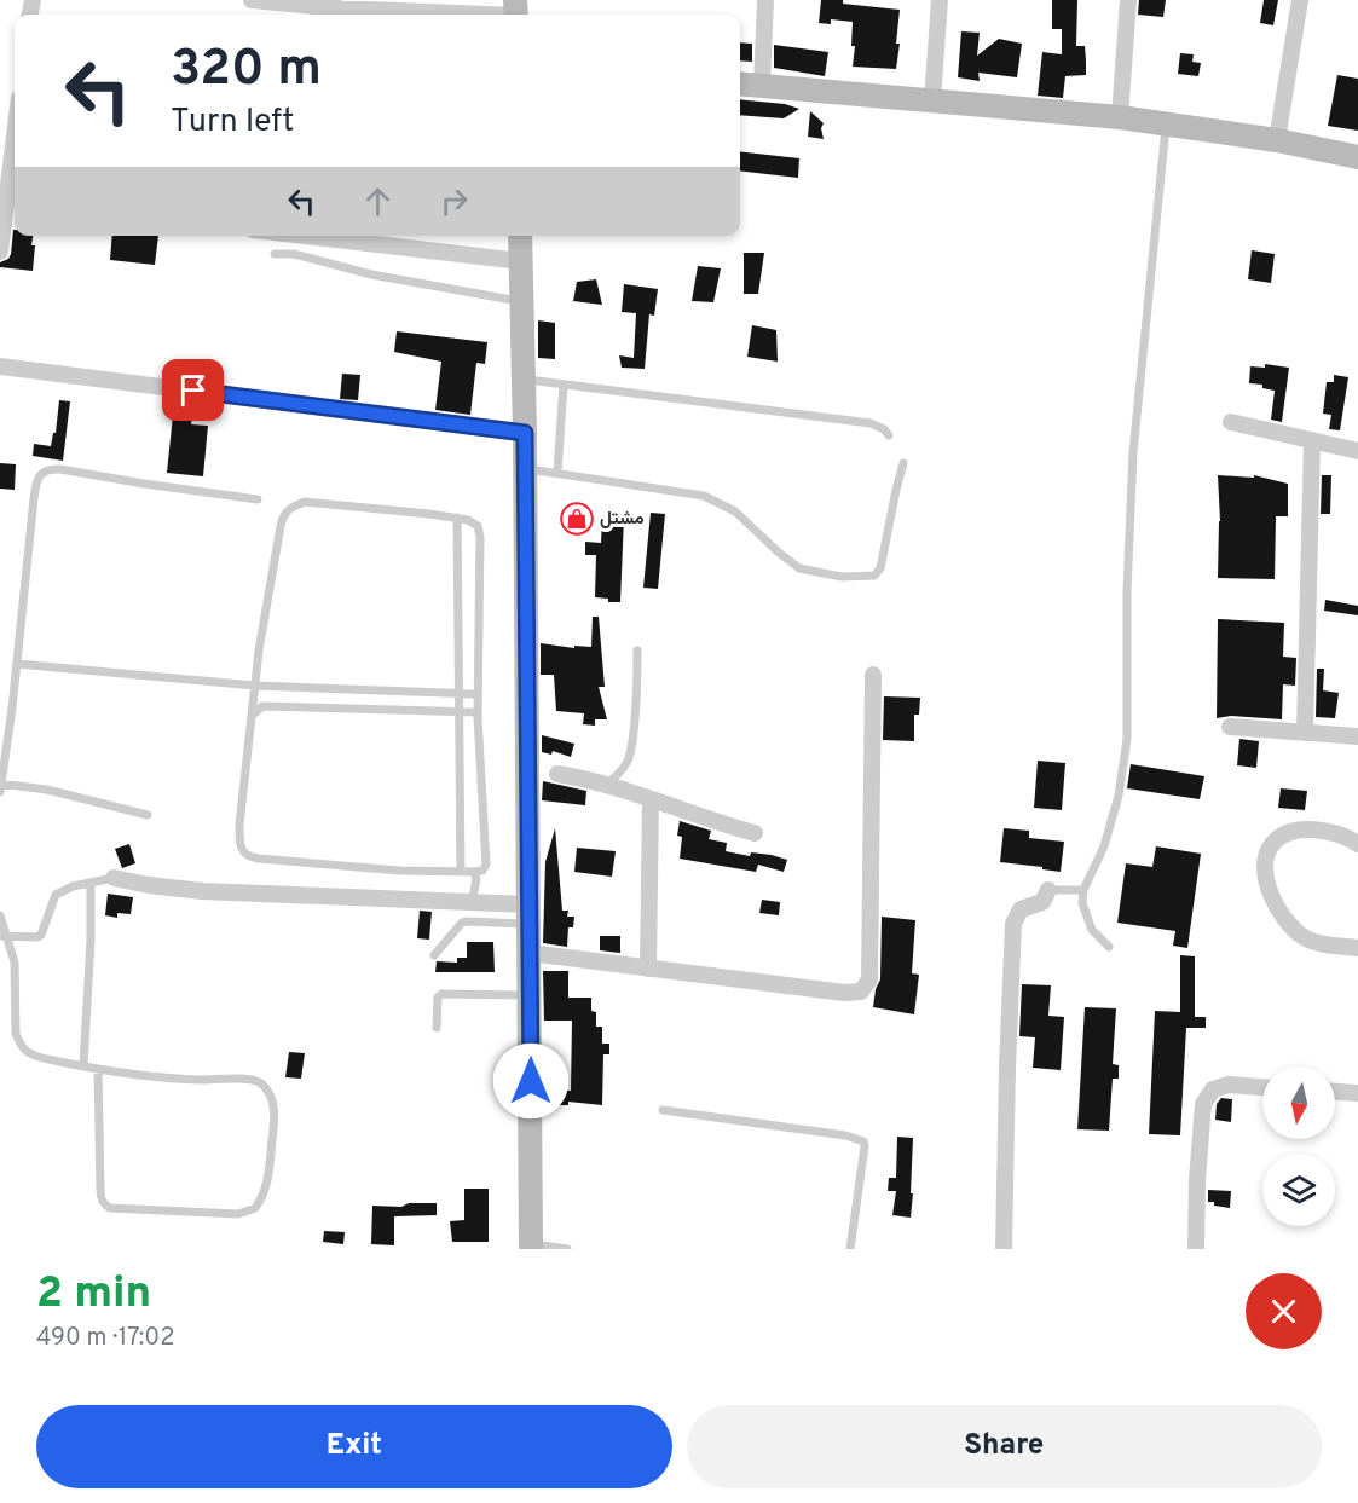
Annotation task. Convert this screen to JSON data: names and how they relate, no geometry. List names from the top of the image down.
{
  "places": {
    "shop": ["مشتل"]
  },
  "north": "bottom",
  "page": {
    "turn": ["320 m", "Turn left"],
    "heading": ["2 min", "490 m · 17:02"],
    "buttons": ["Exit", "Share"]
  }
}
